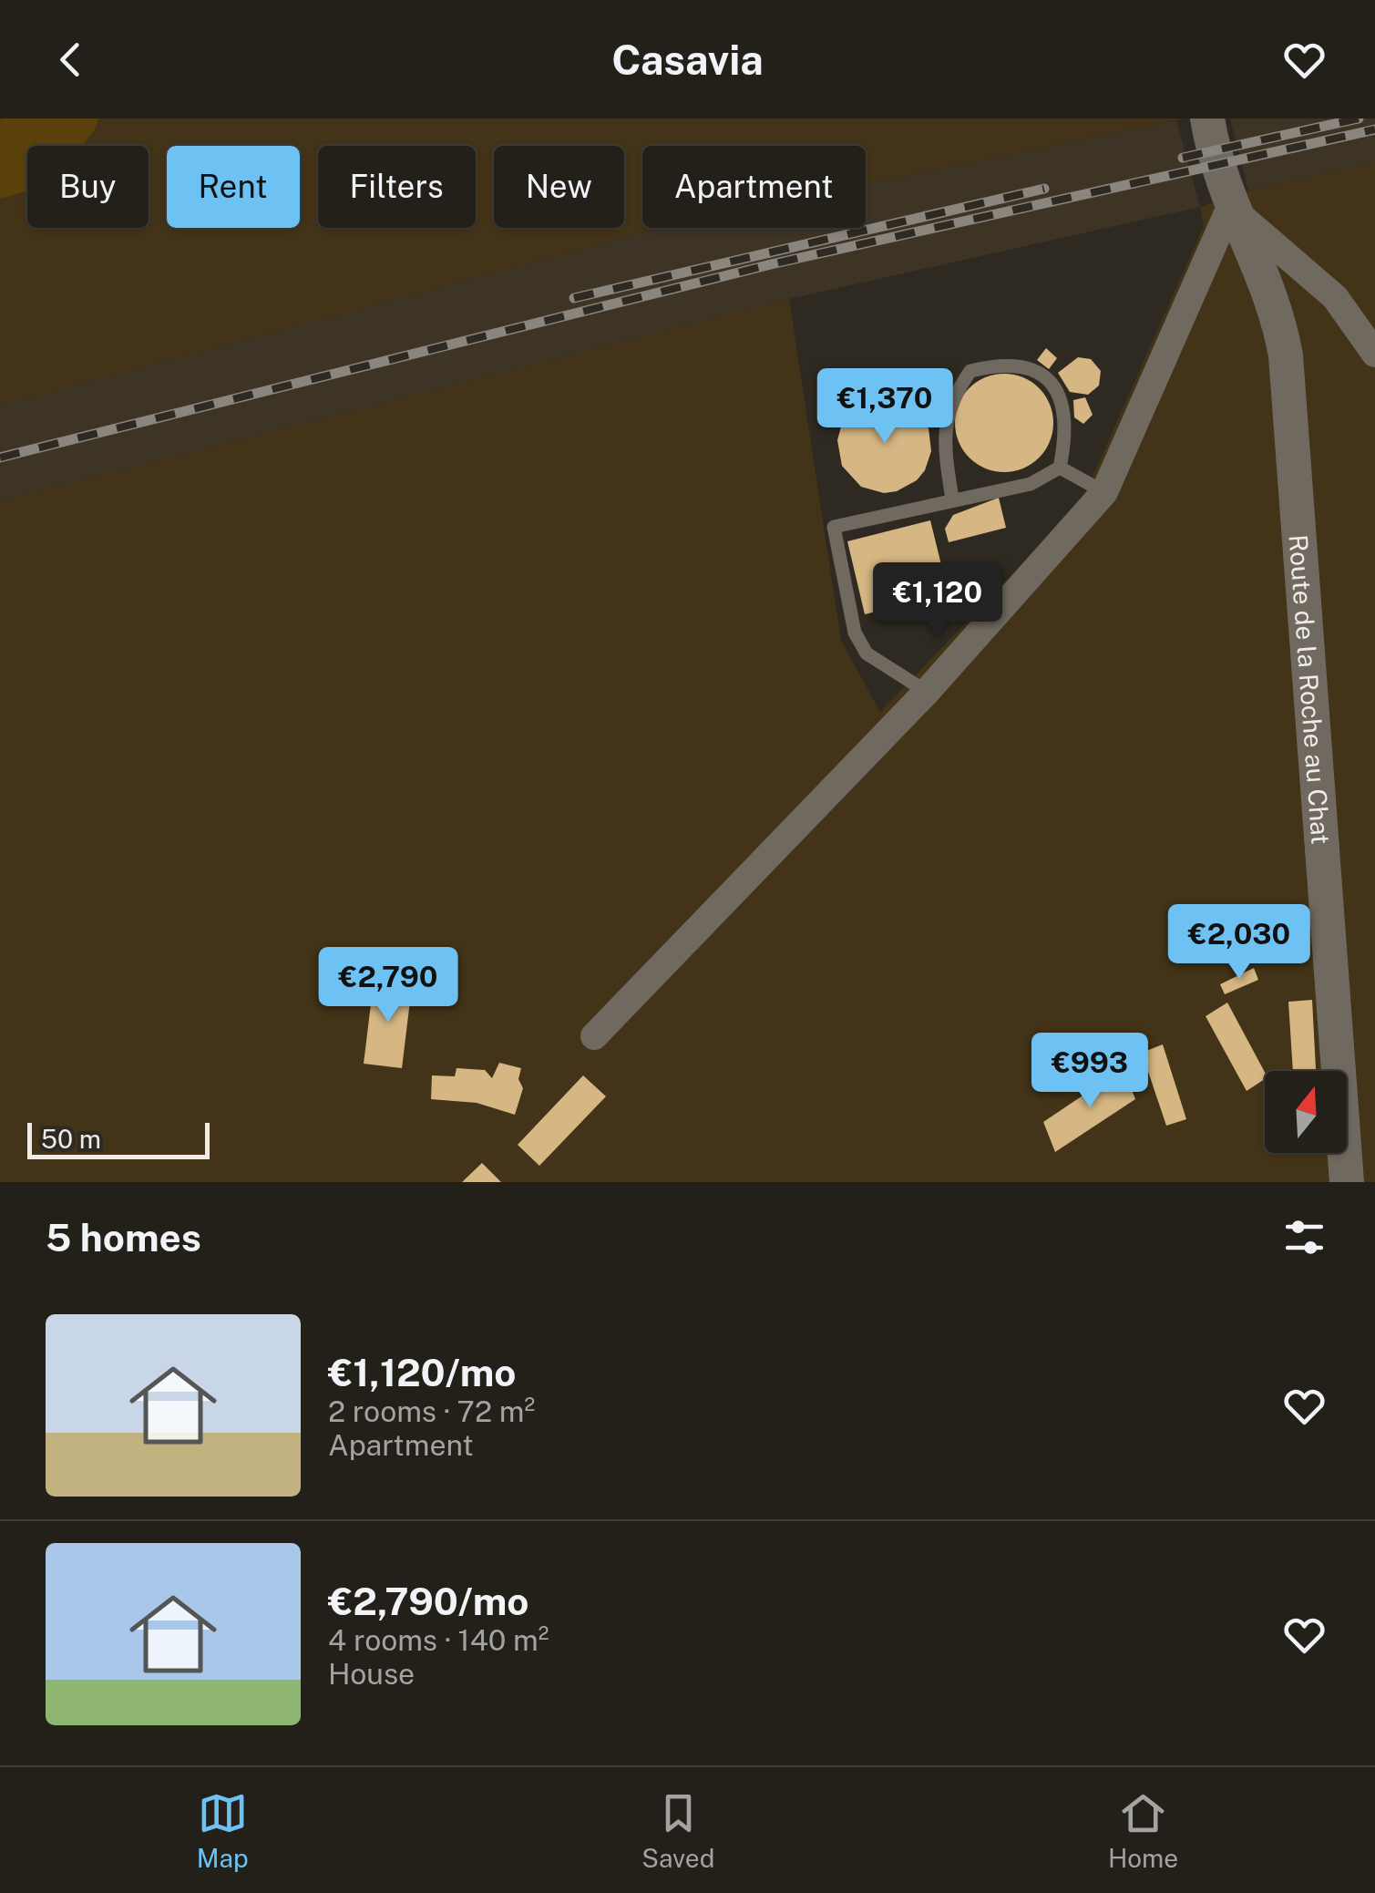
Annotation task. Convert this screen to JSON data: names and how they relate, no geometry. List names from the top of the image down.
{
  "streets": {
    "street": ["Route de la Roche au Chat"]
  },
  "scale_bar": "50 m",
  "north": "top",
  "page": {
    "header": "Casavia",
    "chip": [
      "Buy",
      "Rent",
      "Filters",
      "New",
      "Apartment"
    ],
    "price": [
      "€1,370",
      "€1,120",
      "€2,030",
      "€2,790",
      "€993"
    ],
    "scale": "50 m",
    "heading": "5 homes",
    "list": [
      {
        "name": "€1,120/mo",
        "note": "2 rooms · 72 m² · Apartment"
      },
      {
        "name": "€2,790/mo",
        "note": "4 rooms · 140 m² · House"
      }
    ],
    "tabs": ["Map", "Saved", "Home"]
  }
}
